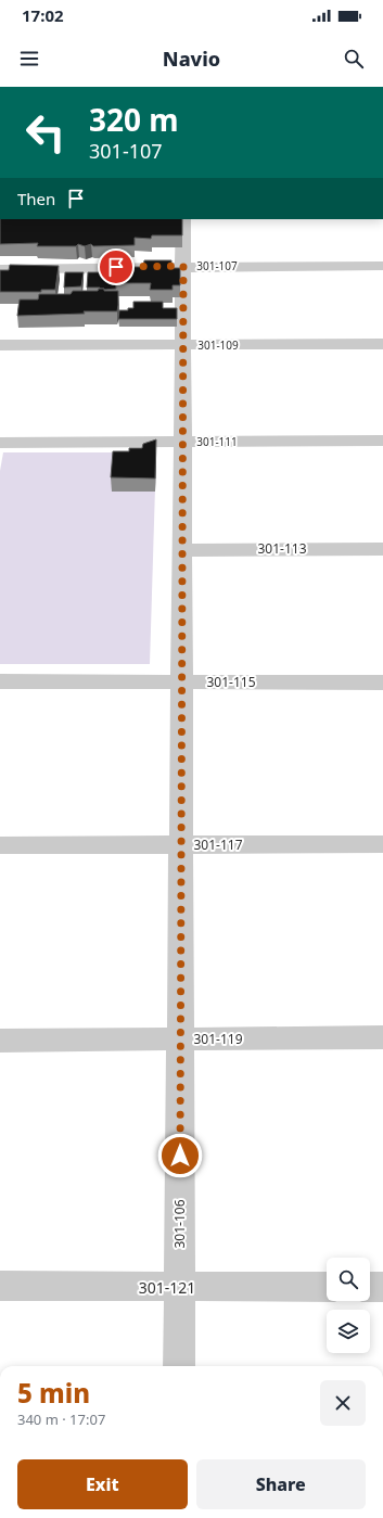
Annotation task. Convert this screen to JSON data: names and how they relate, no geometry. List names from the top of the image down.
{
  "streets": {
    "street": [
      "301-107",
      "301-109",
      "301-111",
      "301-113",
      "301-115",
      "301-117",
      "301-119",
      "301-106",
      "301-121"
    ]
  },
  "crossings": [
    ["301-107", "301-106"],
    ["301-109", "301-106"],
    ["301-111", "301-106"],
    ["301-113", "301-106"],
    ["301-115", "301-106"],
    ["301-117", "301-106"],
    ["301-119", "301-106"],
    ["301-106", "301-121"]
  ],
  "page": {
    "status": "17:02",
    "header": "Navio",
    "turn": ["320 m", "301-107"],
    "then": "Then",
    "heading": ["5 min", "340 m · 17:07"],
    "buttons": ["Exit", "Share"]
  }
}
